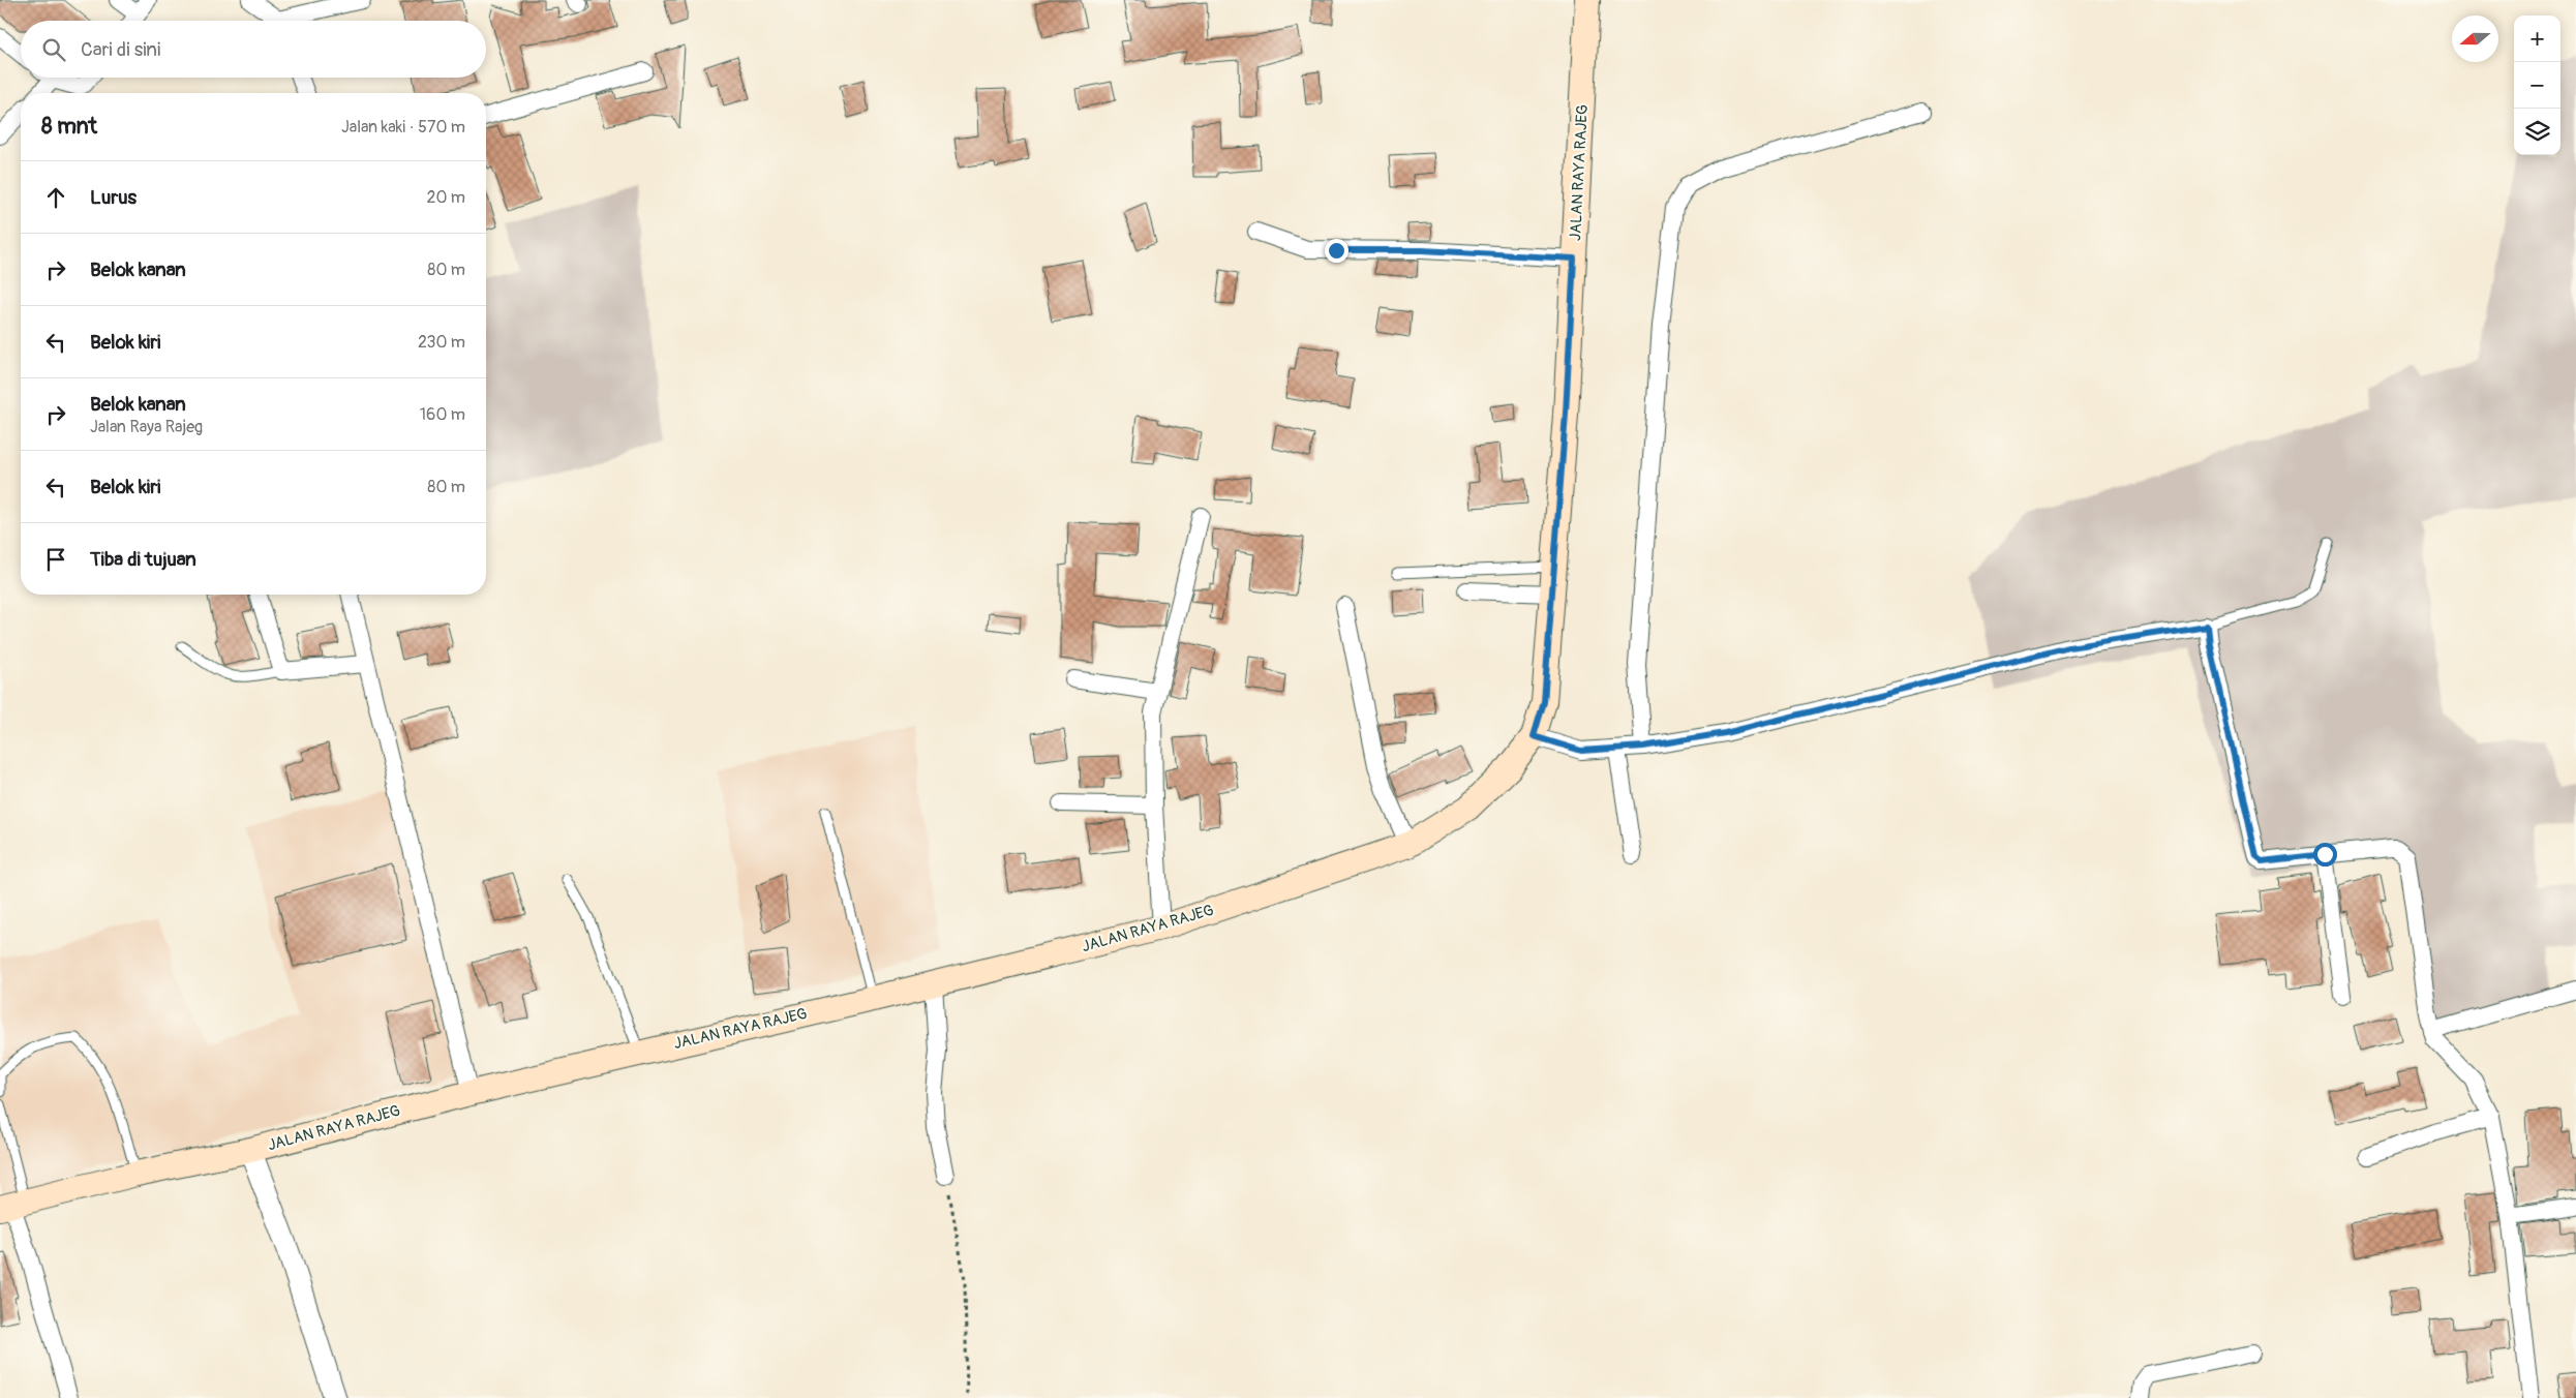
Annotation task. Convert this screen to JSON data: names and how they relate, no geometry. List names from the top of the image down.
{
  "streets": {
    "main road": ["JALAN RAYA RAJEG"]
  },
  "north": "left",
  "page": {
    "map_buttons": ["+", "−"],
    "search": "Cari di sini",
    "heading": ["8 mnt", "Jalan kaki · 570 m"],
    "list": [
      ["Lurus", "20 m"],
      ["Belok kanan", "80 m"],
      ["Belok kiri", "230 m"],
      ["Belok kanan", "Jalan Raya Rajeg", "160 m"],
      ["Belok kiri", "80 m"],
      "Tiba di tujuan"
    ]
  }
}
